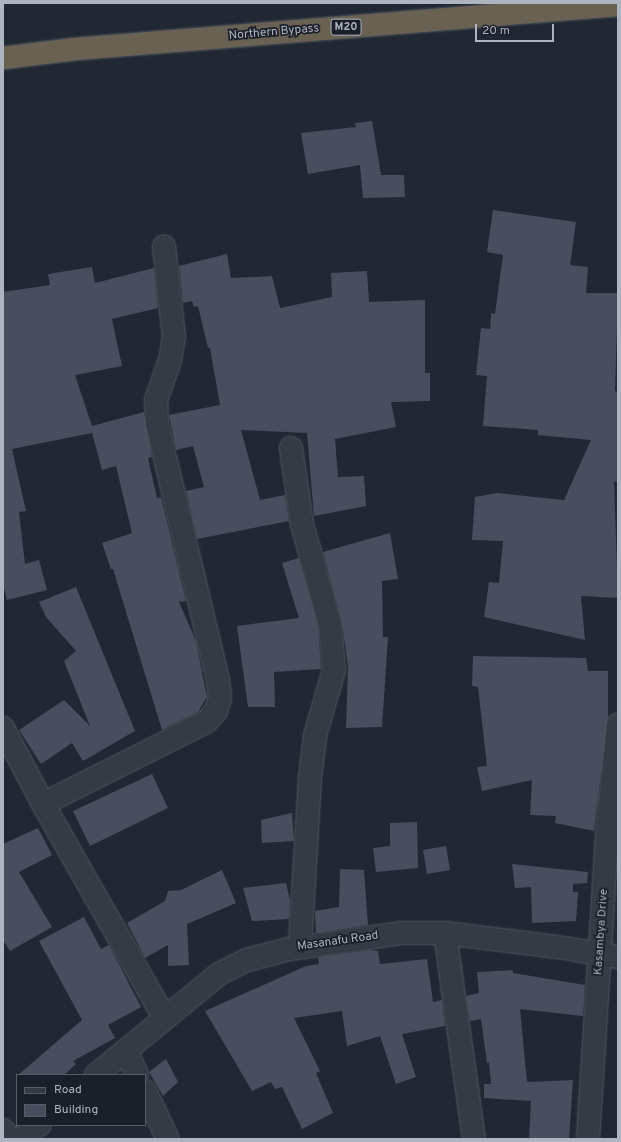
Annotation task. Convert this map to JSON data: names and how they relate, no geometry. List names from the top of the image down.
{
  "streets": {
    "highway": ["M20", "Northern Bypass"],
    "street": ["Kasambya Drive", "Masanafu Road"]
  },
  "crossings": [
    ["Kasambya Drive", "Masanafu Road"]
  ],
  "legend": ["Road", "Building"],
  "scale_bar": "20 m"
}
